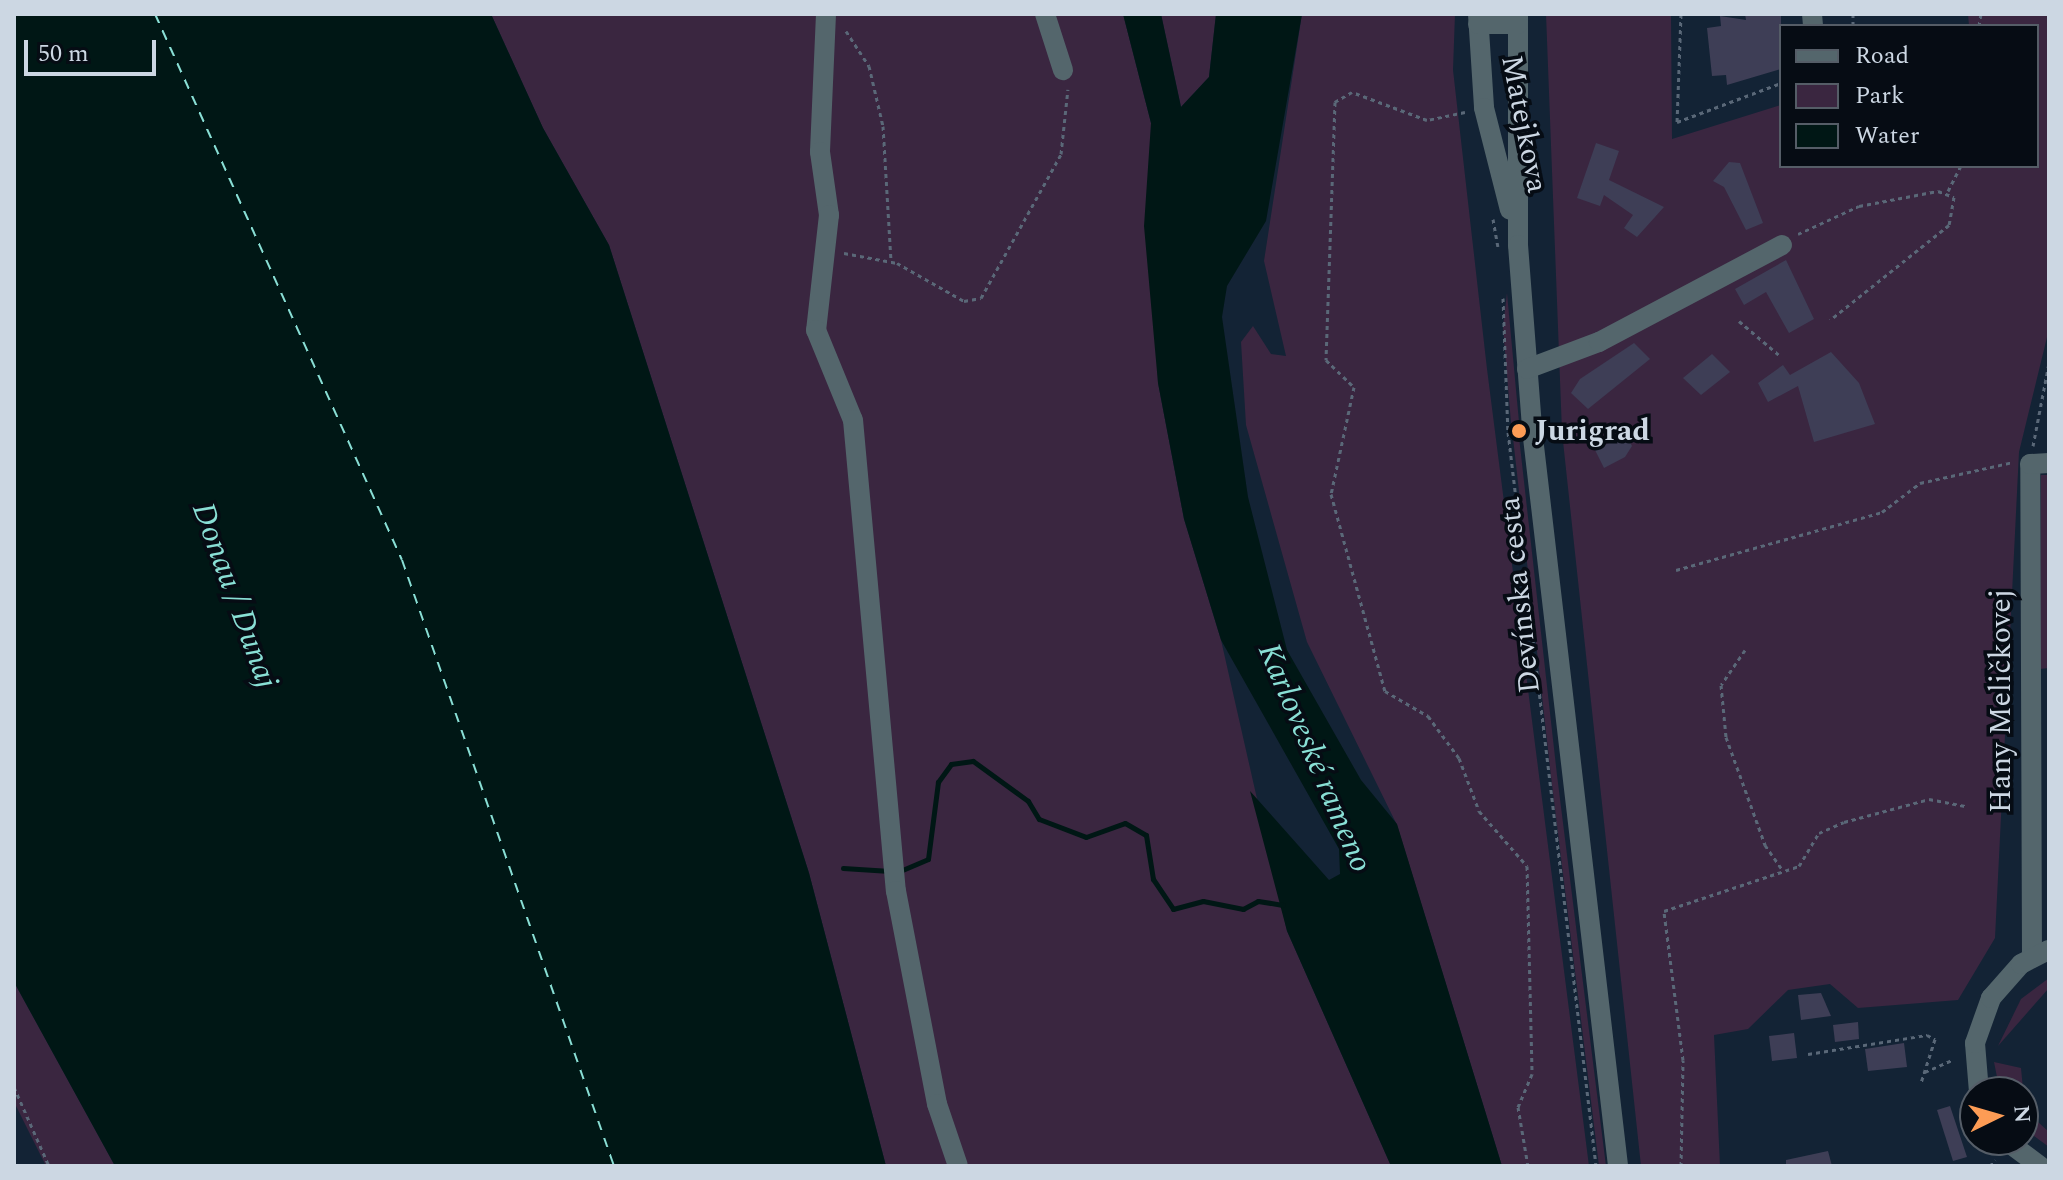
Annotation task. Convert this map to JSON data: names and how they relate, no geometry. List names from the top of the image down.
{
  "streets": {
    "street": ["Matejkova", "Devínska cesta", "Hany Meličkovej"]
  },
  "crossings": [
    ["Matejkova", "Devínska cesta"]
  ],
  "water": ["Donau / Dunaj", "Karloveské rameno"],
  "places": ["Jurigrad"],
  "legend": ["Road", "Park", "Water"],
  "scale_bar": "50 m",
  "north": "right"
}
